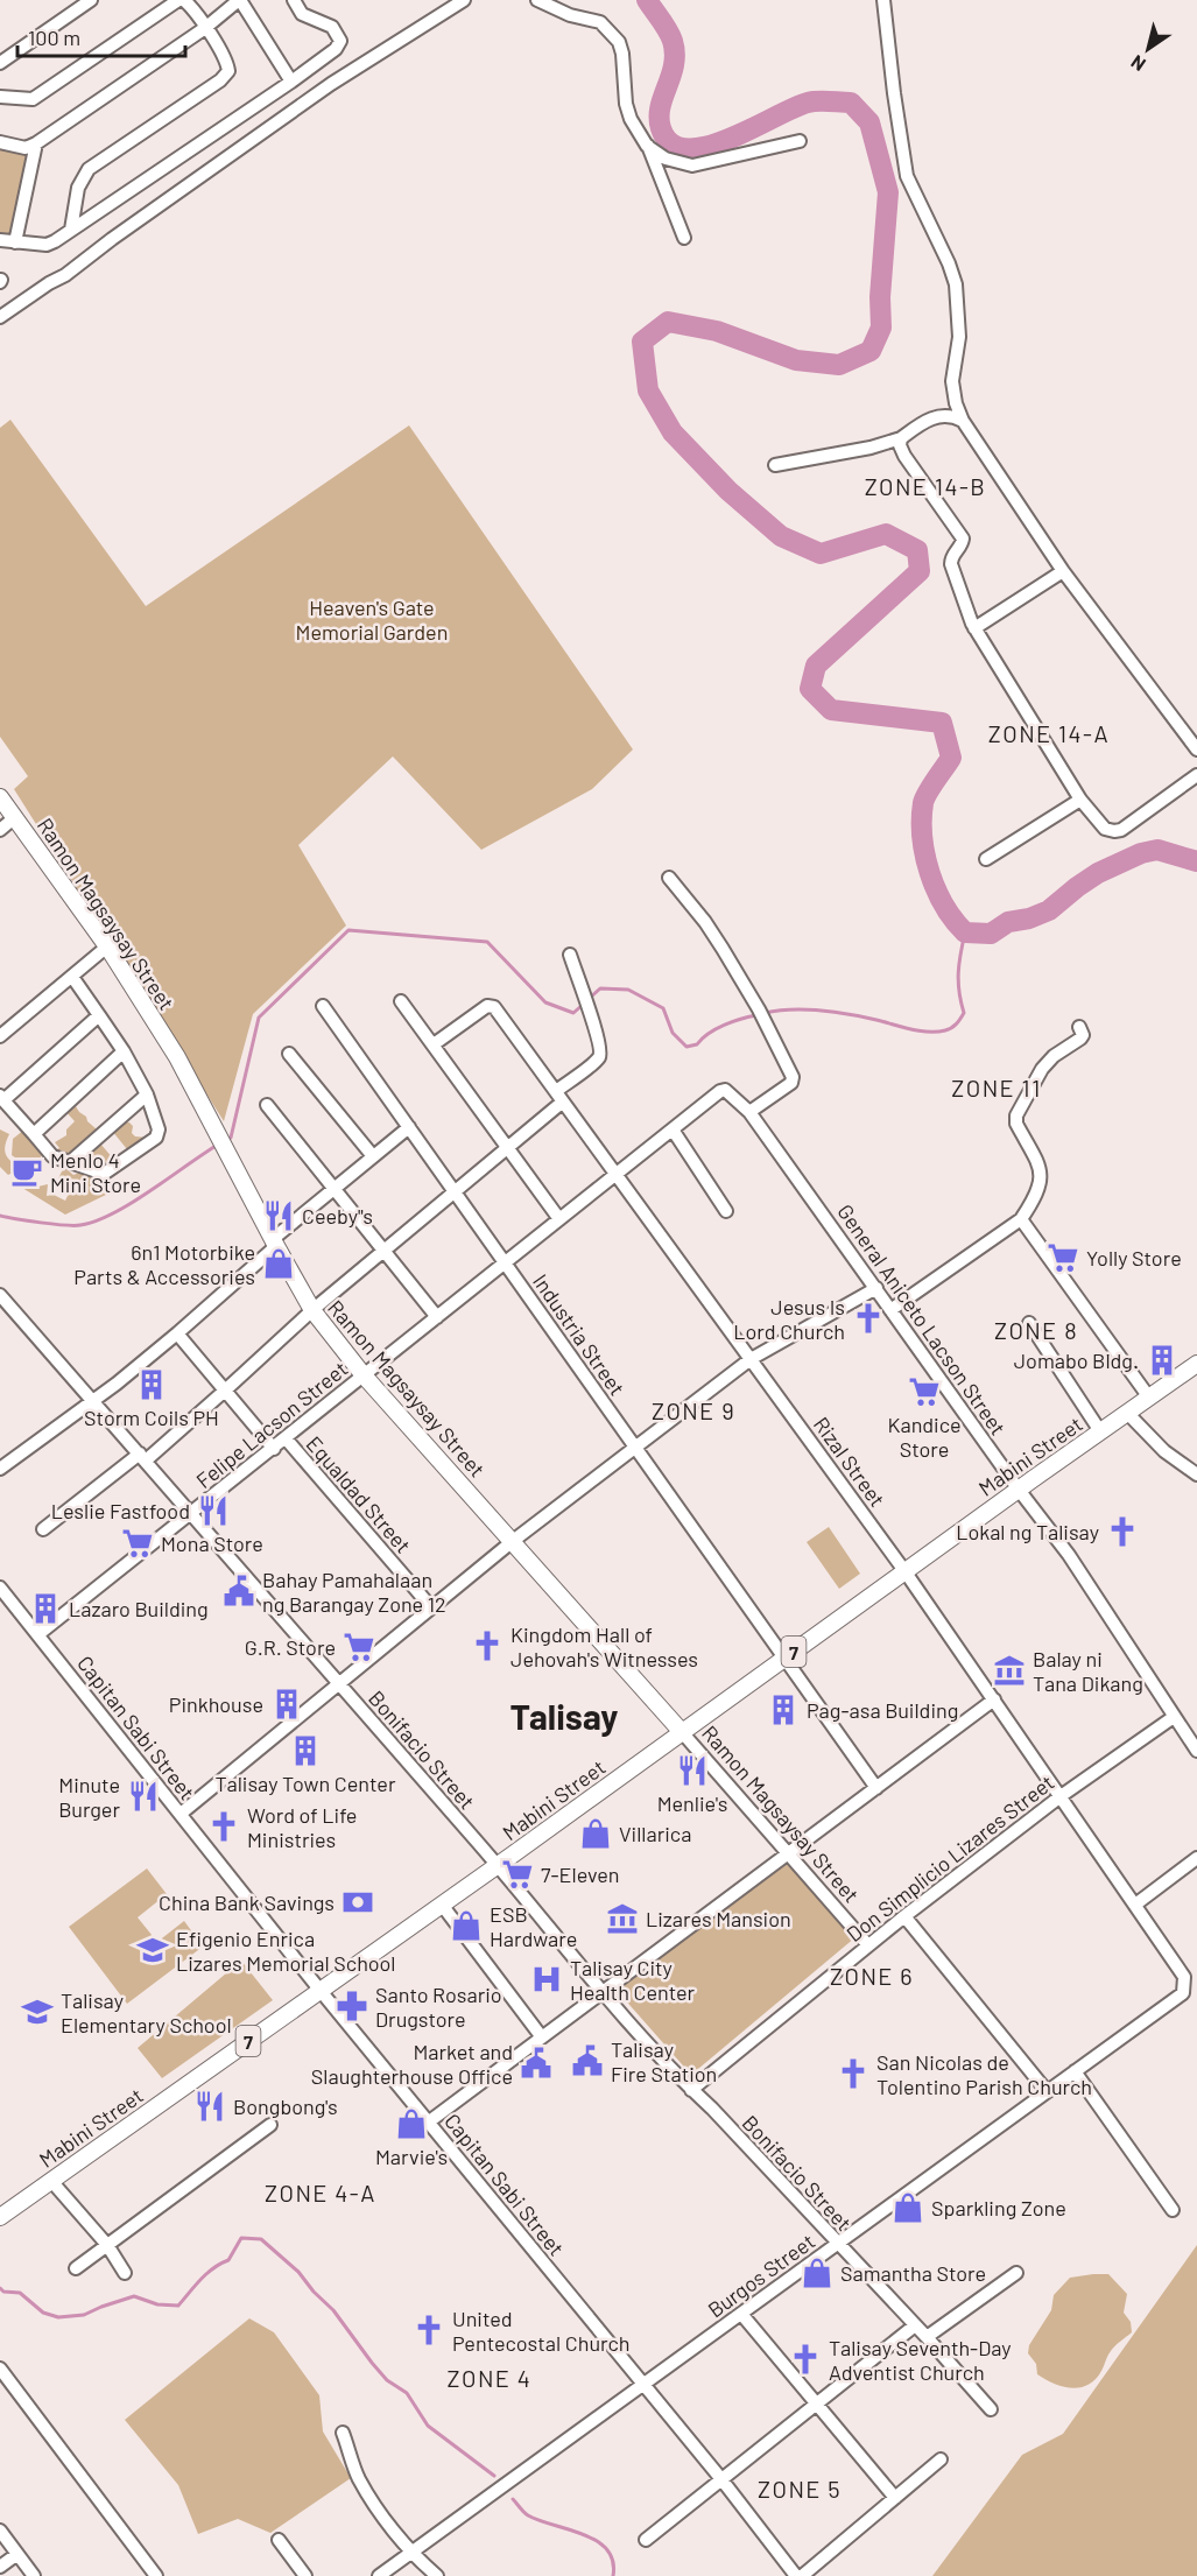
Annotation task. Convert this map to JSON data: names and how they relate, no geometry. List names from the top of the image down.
{
  "streets": {
    "main road": ["Ramon Magsaysay Street", "Mabini Street", "7"],
    "street": [
      "General Aniceto Lacson Street",
      "Industria Street",
      "Felipe Lacson Street",
      "Rizal Street",
      "Equaldad Street",
      "Capitan Sabi Street",
      "Bonifacio Street",
      "Don Simplicio Lizares Street",
      "Burgos Street"
    ]
  },
  "crossings": [
    ["Ramon Magsaysay Street", "Felipe Lacson Street"],
    ["Ramon Magsaysay Street", "Mabini Street"],
    ["Ramon Magsaysay Street", "Don Simplicio Lizares Street"],
    ["General Aniceto Lacson Street", "Felipe Lacson Street"],
    ["General Aniceto Lacson Street", "Mabini Street"],
    ["General Aniceto Lacson Street", "Don Simplicio Lizares Street"],
    ["Industria Street", "Felipe Lacson Street"],
    ["Industria Street", "Mabini Street"],
    ["Felipe Lacson Street", "Rizal Street"],
    ["Felipe Lacson Street", "Equaldad Street"],
    ["Felipe Lacson Street", "Capitan Sabi Street"],
    ["Felipe Lacson Street", "Bonifacio Street"],
    ["Mabini Street", "Rizal Street"],
    ["Mabini Street", "Capitan Sabi Street"],
    ["Mabini Street", "Bonifacio Street"],
    ["Rizal Street", "Don Simplicio Lizares Street"],
    ["Rizal Street", "Burgos Street"],
    ["Capitan Sabi Street", "Burgos Street"],
    ["Bonifacio Street", "Don Simplicio Lizares Street"],
    ["Bonifacio Street", "Burgos Street"]
  ],
  "districts": [
    "ZONE 14-B",
    "ZONE 14-A",
    "ZONE 11",
    "ZONE 8",
    "ZONE 9",
    "Talisay",
    "ZONE 6",
    "ZONE 4-A",
    "ZONE 4",
    "ZONE 5"
  ],
  "parks": ["Heaven's Gate Memorial Garden"],
  "places": {
    "cafe": ["Menlo 4 Mini Store"],
    "restaurant": [
      "Ceeby\"s",
      "Leslie Fastfood",
      "Menlie's",
      "Minute Burger",
      "Bongbong's"
    ],
    "supermarket": [
      "Yolly Store",
      "Kandice Store",
      "Mona Store",
      "G.R. Store",
      "7-Eleven"
    ],
    "shop": [
      "6n1 Motorbike Parts & Accessories",
      "Villarica",
      "ESB Hardware",
      "Marvie's",
      "Sparkling Zone",
      "Samantha Store"
    ],
    "church": [
      "Jesus Is Lord Church",
      "Lokal ng Talisay",
      "Kingdom Hall of Jehovah's Witnesses",
      "Word of Life Ministries",
      "San Nicolas de Tolentino Parish Church",
      "United Pentecostal Church",
      "Talisay Seventh-Day Adventist Church"
    ],
    "building": [
      "Jomabo Bldg.",
      "Storm Coils PH",
      "Lazaro Building",
      "Pinkhouse",
      "Pag-asa Building",
      "Talisay Town Center"
    ],
    "public building": ["Bahay Pamahalaan ng Barangay Zone 12", "Talisay Fire Station", "Market and Slaughterhouse Office"],
    "museum": ["Balay ni Tana Dikang", "Lizares Mansion"],
    "bank": ["China Bank Savings"],
    "school or university": ["Efigenio Enrica Lizares Memorial School", "Talisay Elementary School"],
    "hospital": ["Talisay City Health Center"],
    "pharmacy": ["Santo Rosario Drugstore"]
  },
  "scale_bar": "100 m",
  "north": "bottom left"
}
